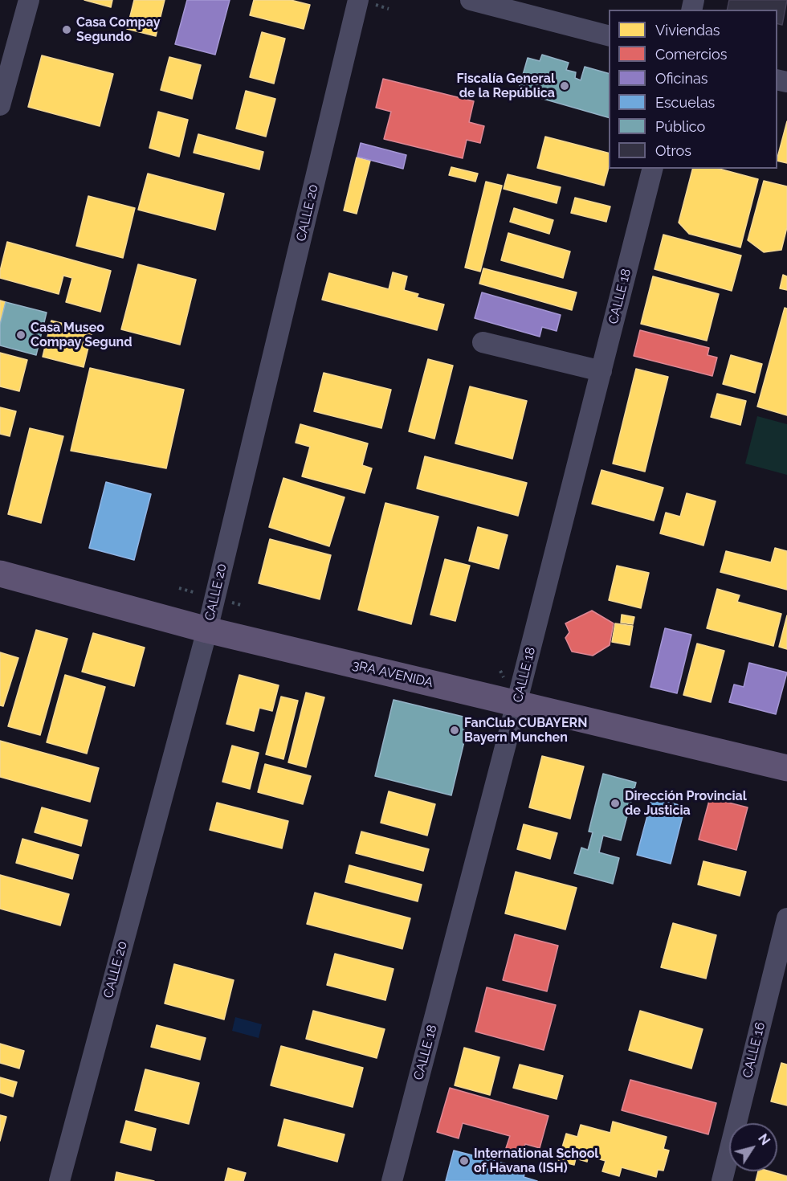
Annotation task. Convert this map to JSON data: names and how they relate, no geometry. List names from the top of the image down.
{
  "streets": {
    "main road": ["3RA AVENIDA"],
    "street": ["CALLE 20", "CALLE 18", "CALLE 16"]
  },
  "crossings": [
    ["CALLE 20", "3RA AVENIDA"],
    ["CALLE 18", "3RA AVENIDA"]
  ],
  "places": [
    "Casa Compay Segundo",
    "Fiscalía General de la República",
    "Casa Museo Compay Segund",
    "FanClub CUBAYERN Bayern Munchen",
    "Dirección Provincial de Justicia",
    "International School of Havana (ISH)"
  ],
  "legend": [
    "Viviendas",
    "Comercios",
    "Oficinas",
    "Escuelas",
    "Público",
    "Otros"
  ],
  "north": "top right"
}
